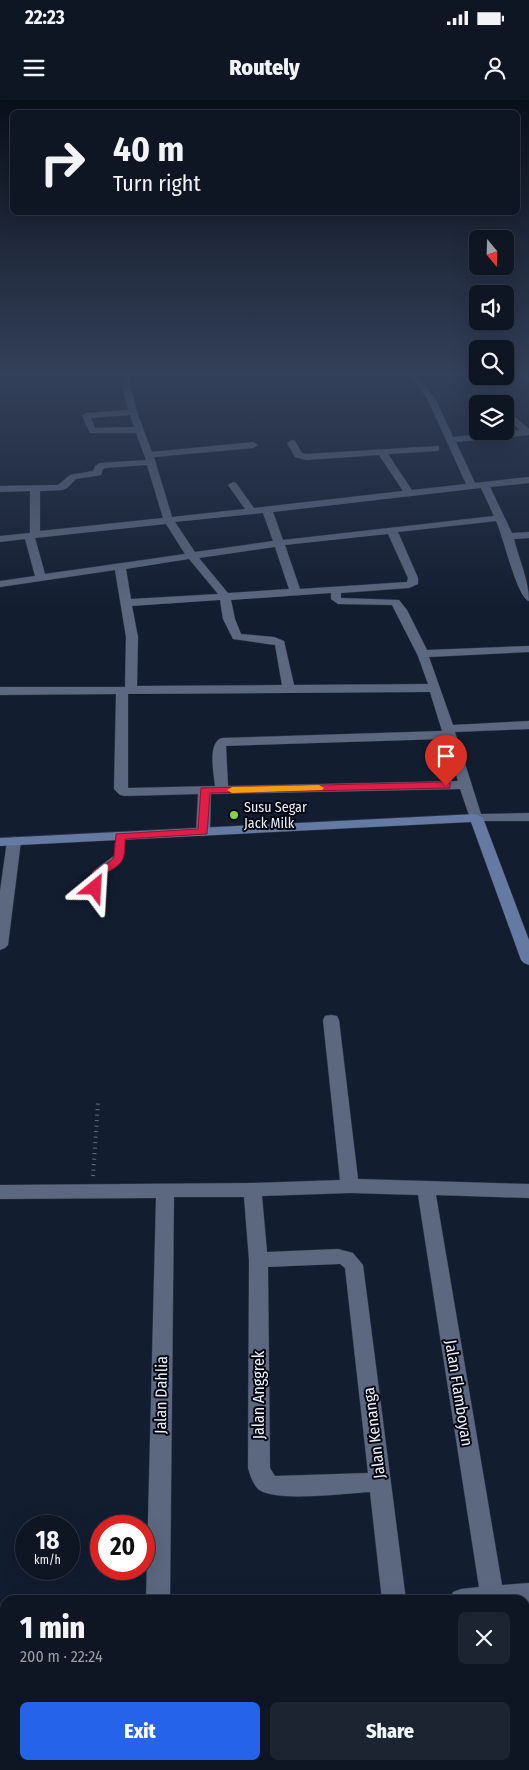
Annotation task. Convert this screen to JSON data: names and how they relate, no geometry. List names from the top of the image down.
{
  "streets": {
    "street": [
      "Jalan Flamboyan",
      "Jalan Dahlia",
      "Jalan Anggrek",
      "Jalan Kenanga"
    ]
  },
  "crossings": [
    ["Jalan Anggrek", "Jalan Kenanga"]
  ],
  "places": ["Susu Segar Jack Milk"],
  "north": "bottom",
  "page": {
    "status": "22:23",
    "header": "Routely",
    "turn": ["40 m", "Turn right"],
    "speed": "18 km/h",
    "limit": "20",
    "heading": ["1 min", "200 m · 22:24"],
    "buttons": ["Exit", "Share"]
  }
}
